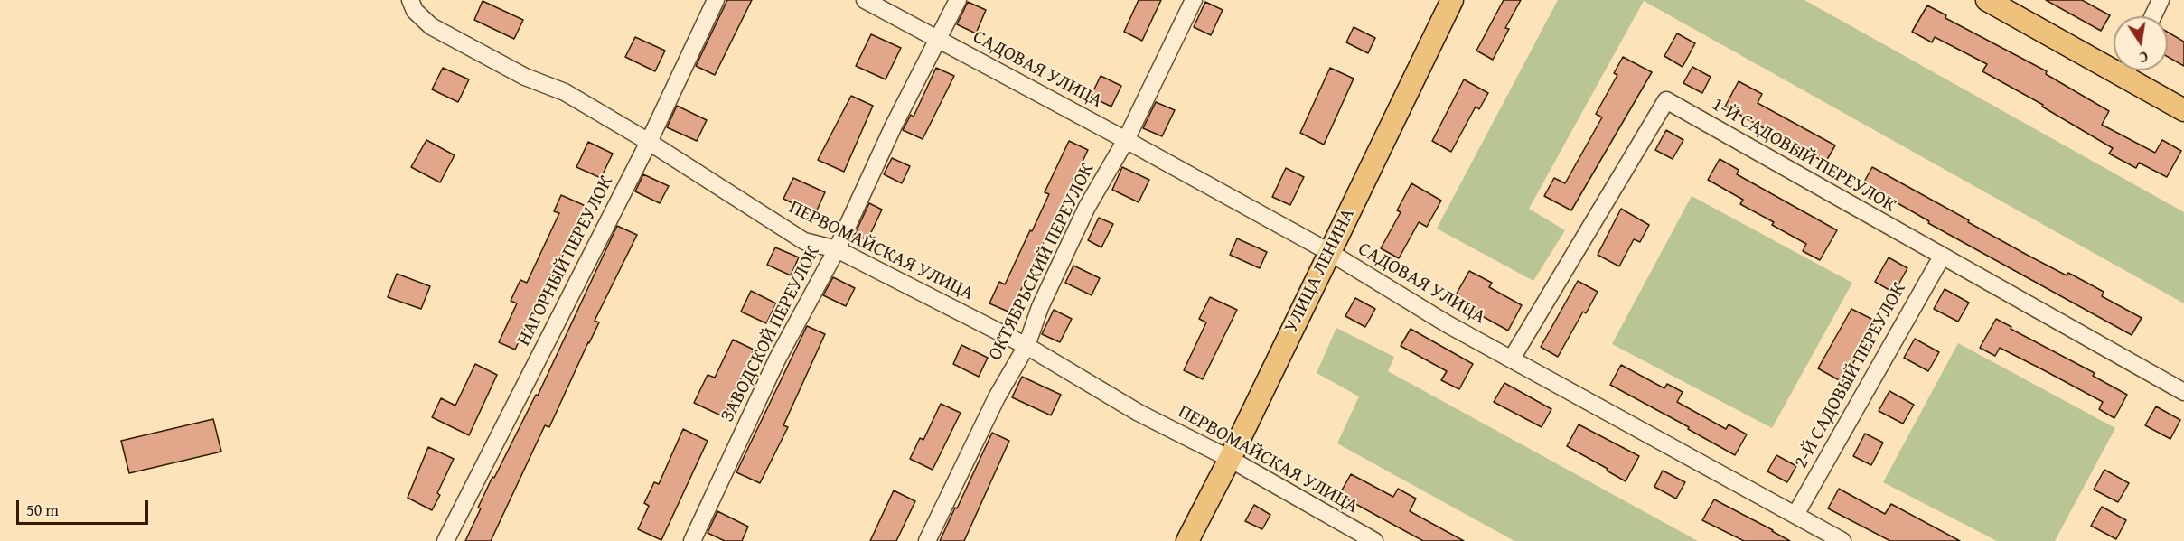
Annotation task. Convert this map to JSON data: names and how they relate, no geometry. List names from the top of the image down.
{
  "streets": {
    "main road": ["УЛИЦА ЛЕНИНА"],
    "street": [
      "САДОВАЯ УЛИЦА",
      "1-Й САДОВЫЙ ПЕРЕУЛОК",
      "ПЕРВОМАЙСКАЯ УЛИЦА",
      "НАГОРНЫЙ ПЕРЕУЛОК",
      "ОКТЯБРЬСКИЙ ПЕРЕУЛОК",
      "ЗАВОДСКОЙ ПЕРЕУЛОК",
      "2-Й САДОВЫЙ ПЕРЕУЛОК"
    ]
  },
  "crossings": [
    ["САДОВАЯ УЛИЦА", "1-Й САДОВЫЙ ПЕРЕУЛОК"],
    ["САДОВАЯ УЛИЦА", "ОКТЯБРЬСКИЙ ПЕРЕУЛОК"],
    ["САДОВАЯ УЛИЦА", "УЛИЦА ЛЕНИНА"],
    ["САДОВАЯ УЛИЦА", "ЗАВОДСКОЙ ПЕРЕУЛОК"],
    ["САДОВАЯ УЛИЦА", "2-Й САДОВЫЙ ПЕРЕУЛОК"],
    ["1-Й САДОВЫЙ ПЕРЕУЛОК", "2-Й САДОВЫЙ ПЕРЕУЛОК"],
    ["ПЕРВОМАЙСКАЯ УЛИЦА", "НАГОРНЫЙ ПЕРЕУЛОК"],
    ["ПЕРВОМАЙСКАЯ УЛИЦА", "ОКТЯБРЬСКИЙ ПЕРЕУЛОК"],
    ["ПЕРВОМАЙСКАЯ УЛИЦА", "УЛИЦА ЛЕНИНА"],
    ["ПЕРВОМАЙСКАЯ УЛИЦА", "ЗАВОДСКОЙ ПЕРЕУЛОК"]
  ],
  "scale_bar": "50 m",
  "north": "bottom"
}
